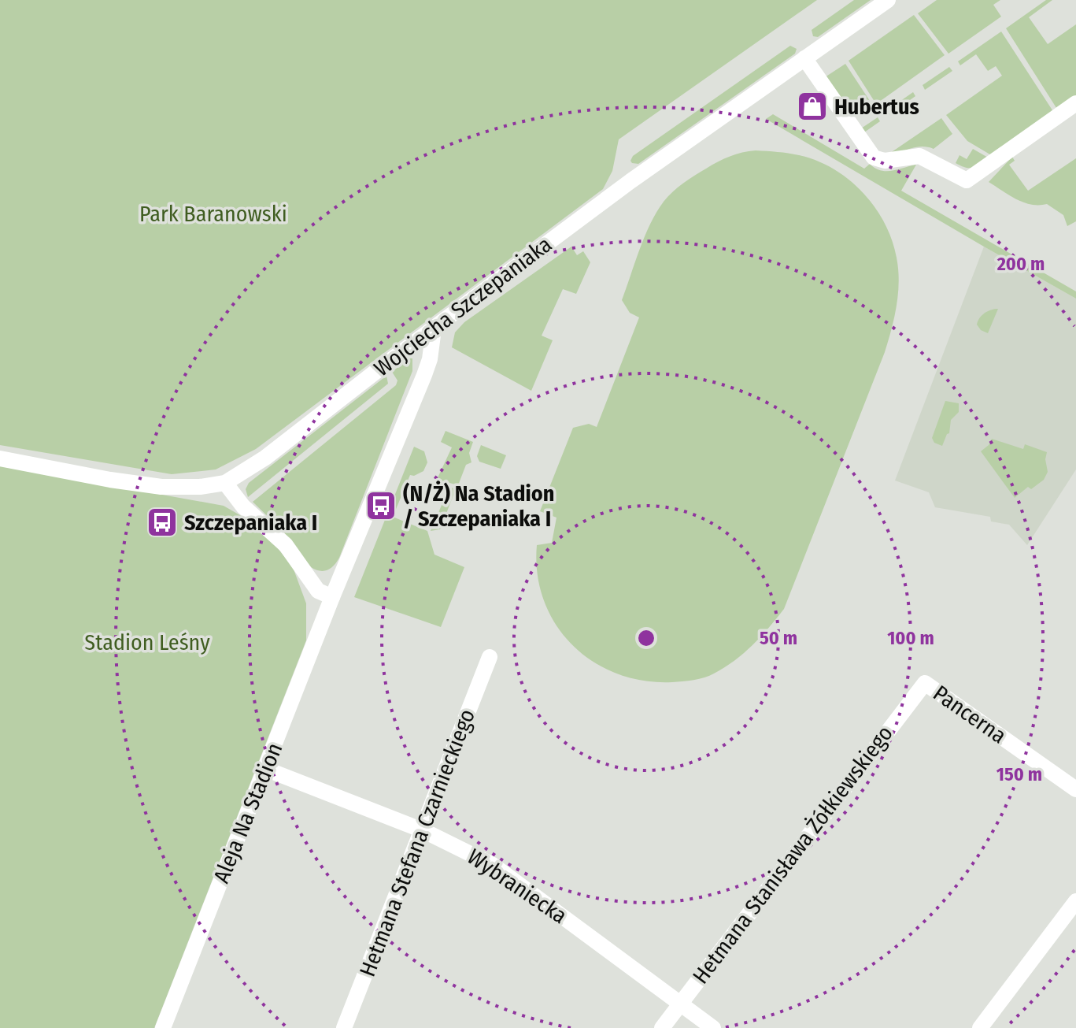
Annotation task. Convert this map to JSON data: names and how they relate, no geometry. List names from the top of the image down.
{
  "streets": {
    "street": [
      "Wojciecha Szczepaniaka",
      "Pancerna",
      "Aleja Na Stadion",
      "Hetmana Stefana Czarnieckiego",
      "Hetmana Stanisława Żółkiewskiego",
      "Wybraniecka"
    ]
  },
  "crossings": [
    ["Wojciecha Szczepaniaka", "Aleja Na Stadion"],
    ["Pancerna", "Hetmana Stanisława Żółkiewskiego"],
    ["Aleja Na Stadion", "Wybraniecka"],
    ["Hetmana Stefana Czarnieckiego", "Wybraniecka"],
    ["Hetmana Stanisława Żółkiewskiego", "Wybraniecka"]
  ],
  "parks": ["Park Baranowski", "Stadion Leśny"],
  "places": {
    "shop": ["Hubertus"],
    "bus stop": ["(N/Ż) Na Stadion / Szczepaniaka I", "Szczepaniaka I"]
  },
  "rings": [
    "200 m",
    "50 m",
    "100 m",
    "150 m"
  ]
}
